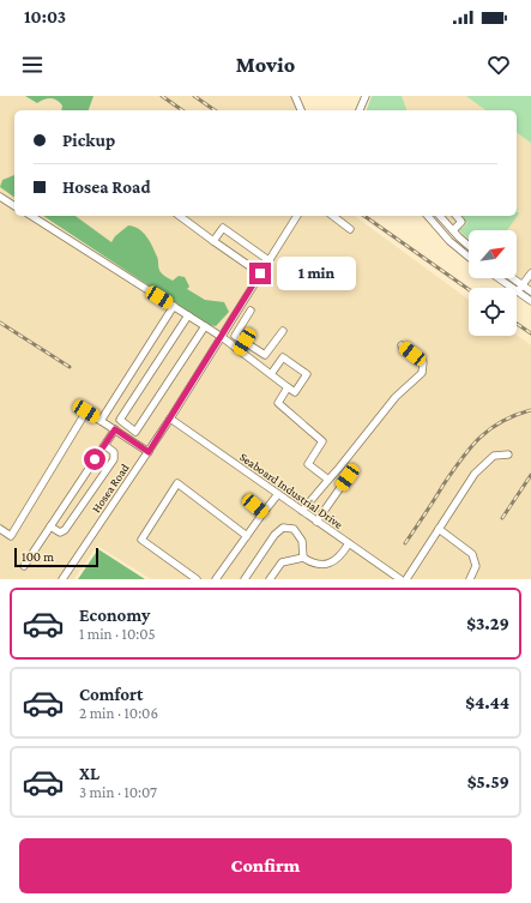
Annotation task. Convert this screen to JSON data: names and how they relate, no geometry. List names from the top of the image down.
{
  "streets": {
    "street": ["Hosea Road", "Seaboard Industrial Drive"]
  },
  "crossings": [
    ["Hosea Road", "Seaboard Industrial Drive"]
  ],
  "scale_bar": "100 m",
  "north": "top right",
  "page": {
    "status": "10:03",
    "header": "Movio",
    "banner": ["Pickup", "Hosea Road"],
    "bubble": "1 min",
    "scale": "100 m",
    "list": [
      {
        "name": "Economy",
        "note": "1 min · 10:05",
        "value": "$3.29"
      },
      {
        "name": "Comfort",
        "note": "2 min · 10:06",
        "value": "$4.44"
      },
      {
        "name": "XL",
        "note": "3 min · 10:07",
        "value": "$5.59"
      }
    ],
    "buttons": "Confirm"
  }
}
